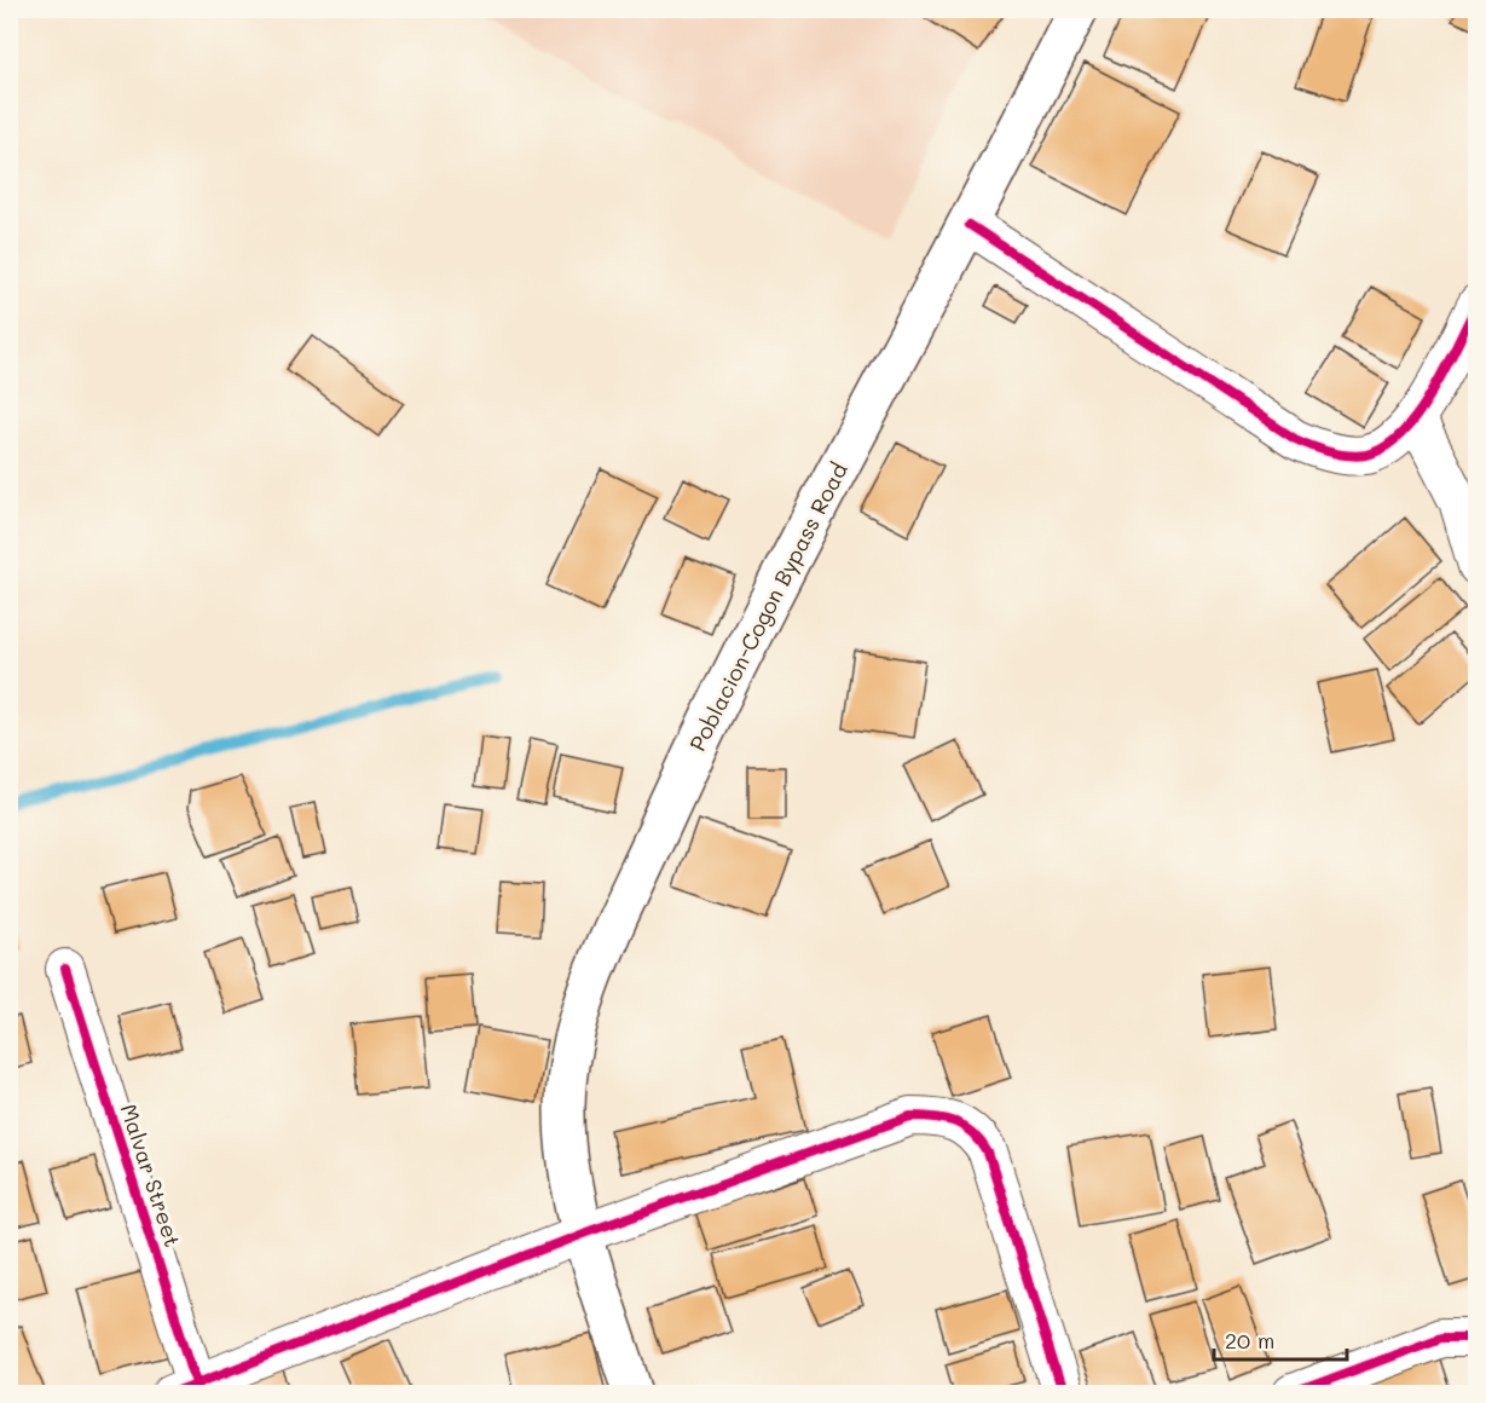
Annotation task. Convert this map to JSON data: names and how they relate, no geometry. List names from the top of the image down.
{
  "streets": {
    "main road": ["Poblacion-Cogon Bypass Road"],
    "street": ["Malvar Street"]
  },
  "scale_bar": "20 m"
}
